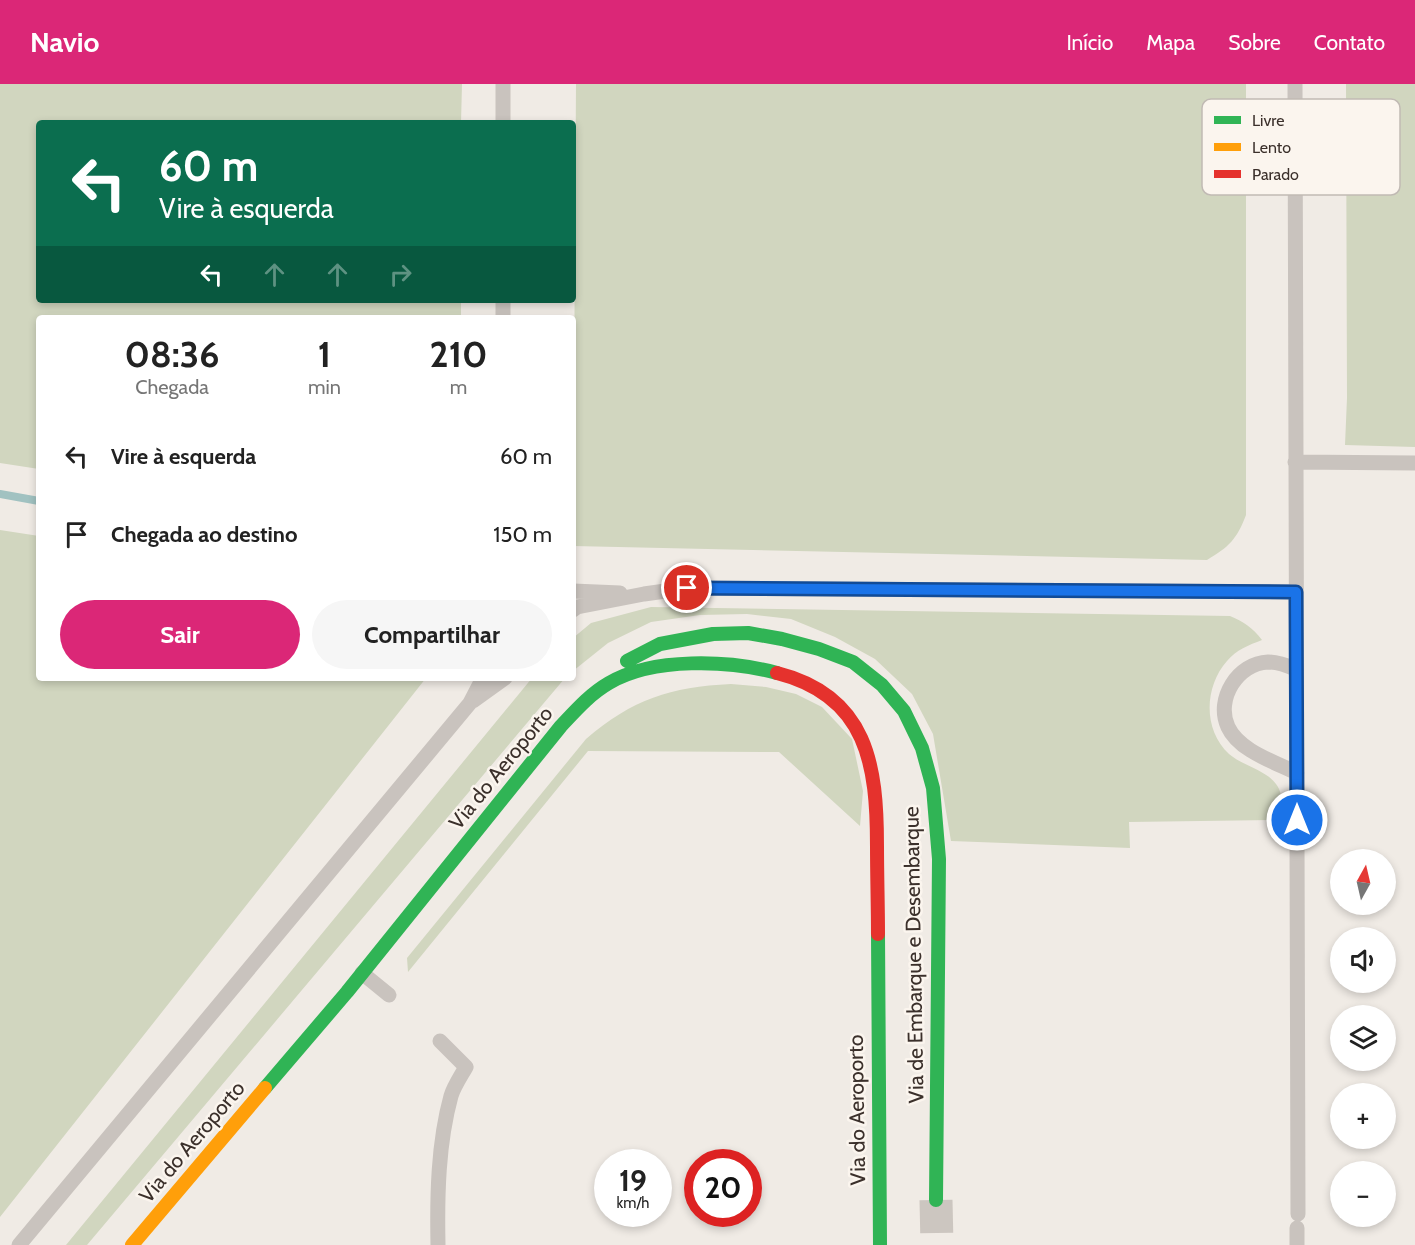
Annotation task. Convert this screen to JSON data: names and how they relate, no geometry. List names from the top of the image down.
{
  "streets": {
    "street": ["Via do Aeroporto", "Via de Embarque e Desembarque"]
  },
  "crossings": [
    ["Via do Aeroporto", "Via de Embarque e Desembarque"]
  ],
  "legend": ["Livre", "Lento", "Parado"],
  "north": "top",
  "page": {
    "header": "Navio",
    "nav": [
      "Início",
      "Mapa",
      "Sobre",
      "Contato"
    ],
    "turn": ["60 m", "Vire à esquerda"],
    "eta": [
      "08:36",
      "Chegada",
      "1",
      "min",
      "210",
      "m"
    ],
    "list": [
      {
        "name": "Vire à esquerda",
        "value": "60 m"
      },
      {
        "name": "Chegada ao destino",
        "value": "150 m"
      }
    ],
    "buttons": ["Sair", "Compartilhar"],
    "map_buttons": ["+", "−"],
    "speed": "19 km/h",
    "limit": "20"
  }
}
